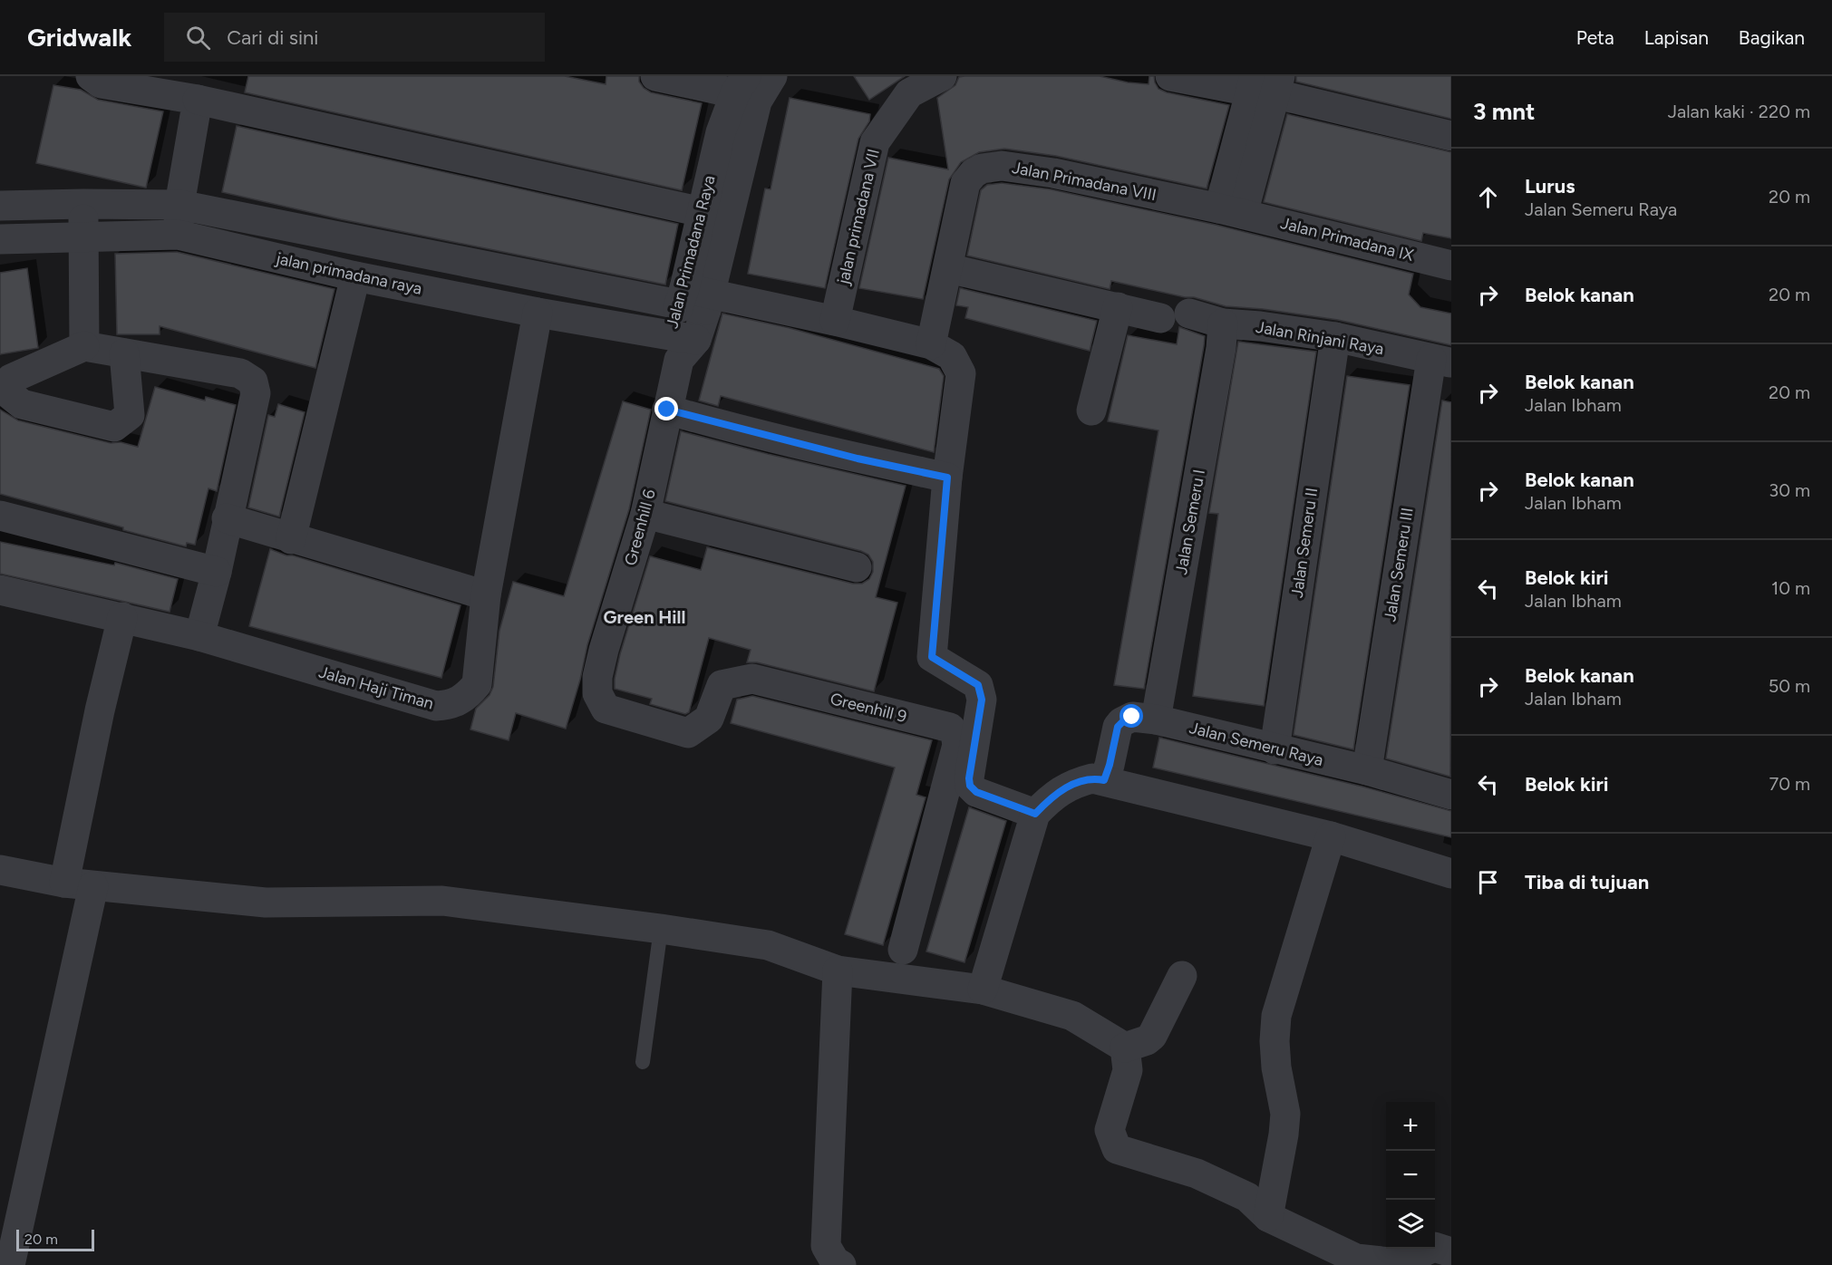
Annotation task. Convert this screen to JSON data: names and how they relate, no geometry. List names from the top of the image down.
{
  "streets": {
    "street": [
      "Jalan Primadana VIII",
      "jalan primadana VII",
      "Jalan Primadana IX",
      "Jalan Primadana Raya",
      "jalan primadana raya",
      "Jalan Rinjani Raya",
      "Jalan Semeru I",
      "Greenhill 6",
      "Jalan Semeru II",
      "Jalan Semeru III",
      "Jalan Haji Timan",
      "Greenhill 9",
      "Jalan Semeru Raya"
    ]
  },
  "crossings": [
    ["Jalan Primadana VIII", "Jalan Primadana IX"],
    ["Jalan Primadana Raya", "jalan primadana raya"],
    ["Jalan Primadana Raya", "Greenhill 6"],
    ["jalan primadana raya", "Greenhill 6"],
    ["jalan primadana raya", "Jalan Haji Timan"],
    ["Jalan Rinjani Raya", "Jalan Semeru I"],
    ["Jalan Rinjani Raya", "Jalan Semeru II"],
    ["Jalan Rinjani Raya", "Jalan Semeru III"],
    ["Jalan Semeru I", "Jalan Semeru Raya"],
    ["Greenhill 6", "Greenhill 9"],
    ["Jalan Semeru II", "Jalan Semeru Raya"],
    ["Jalan Semeru III", "Jalan Semeru Raya"]
  ],
  "districts": ["Green Hill"],
  "scale_bar": "20 m",
  "page": {
    "header": "Gridwalk",
    "search": "Cari di sini",
    "nav": ["Peta", "Lapisan", "Bagikan"],
    "heading": ["3 mnt", "Jalan kaki · 220 m"],
    "list": [
      ["Lurus", "Jalan Semeru Raya", "20 m"],
      ["Belok kanan", "20 m"],
      ["Belok kanan", "Jalan Ibham", "20 m"],
      ["Belok kanan", "Jalan Ibham", "30 m"],
      ["Belok kiri", "Jalan Ibham", "10 m"],
      ["Belok kanan", "Jalan Ibham", "50 m"],
      ["Belok kiri", "70 m"],
      "Tiba di tujuan"
    ],
    "map_buttons": ["+", "−"],
    "scale": "20 m"
  }
}
